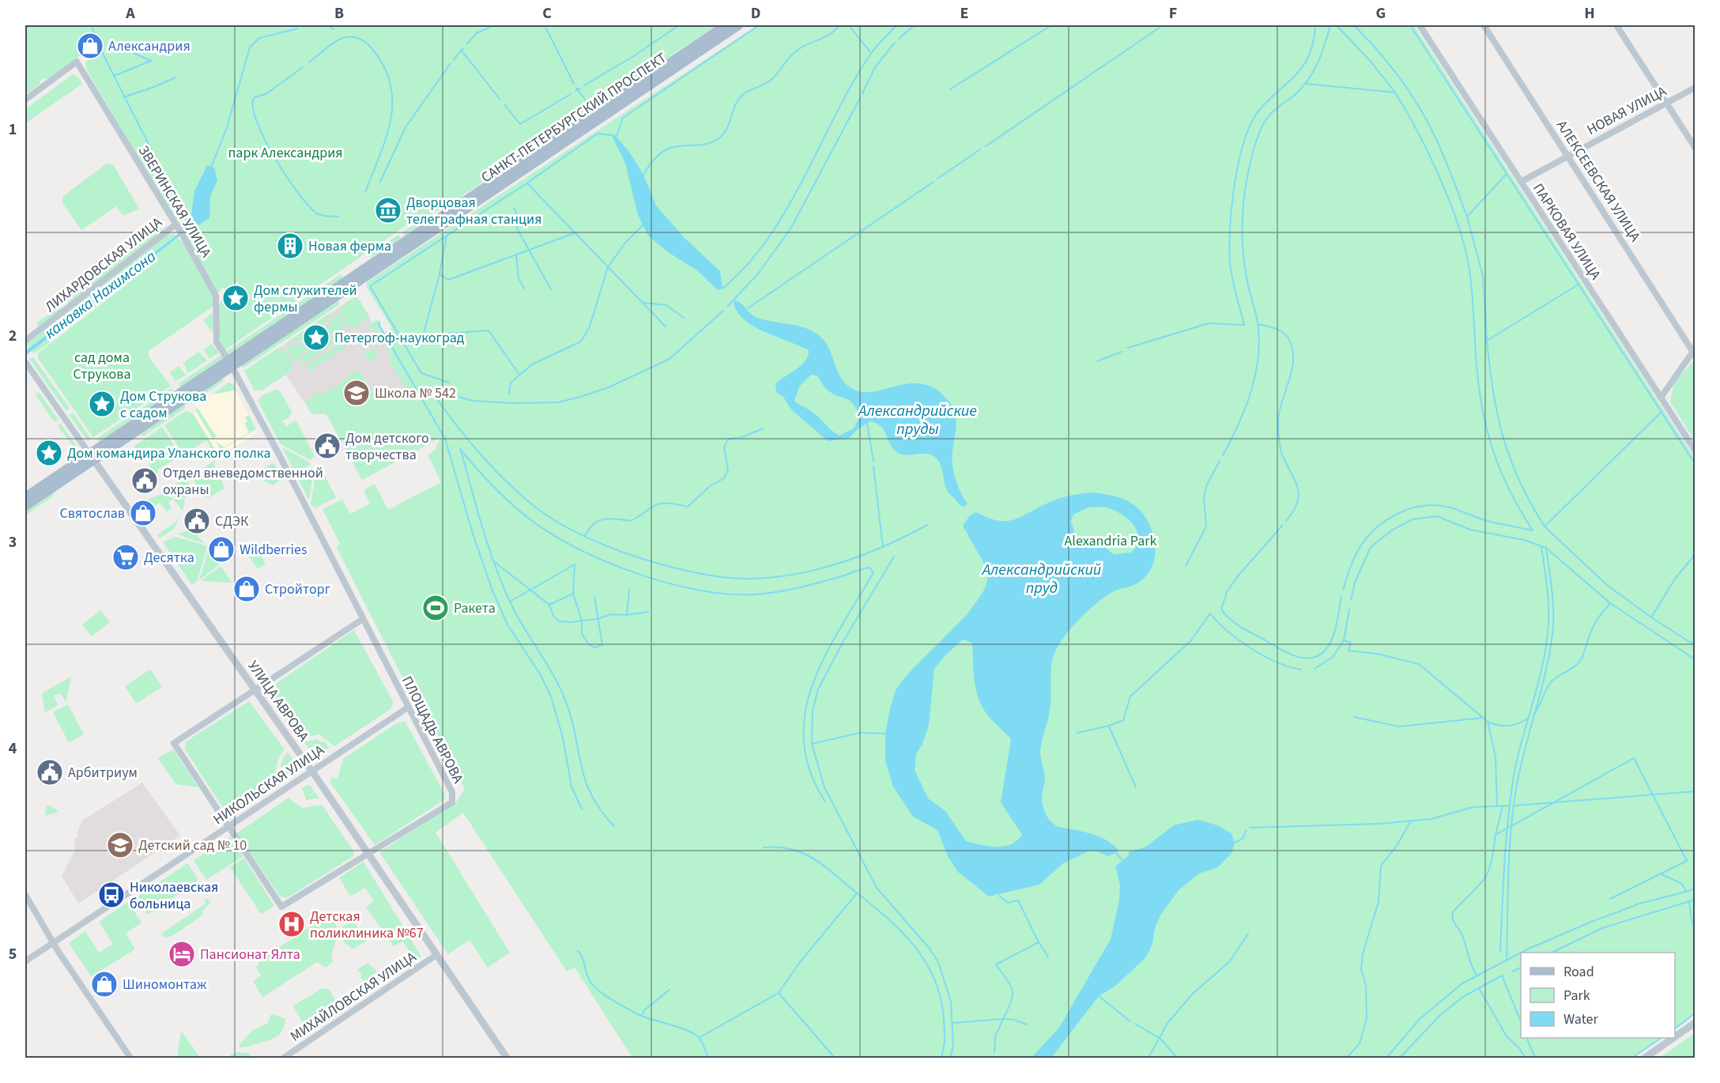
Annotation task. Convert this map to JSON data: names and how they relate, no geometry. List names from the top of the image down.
{
  "streets": {
    "main road": ["САНКТ-ПЕТЕРБУРГСКИЙ ПРОСПЕКТ"],
    "street": [
      "НОВАЯ УЛИЦА",
      "АЛЕКСЕЕВСКАЯ УЛИЦА",
      "ЗВЕРИНСКАЯ УЛИЦА",
      "ПАРКОВАЯ УЛИЦА",
      "ЛИХАРДОВСКАЯ УЛИЦА",
      "УЛИЦА АВРОВА",
      "ПЛОЩАДЬ АВРОВА",
      "НИКОЛЬСКАЯ УЛИЦА",
      "МИХАЙЛОВСКАЯ УЛИЦА"
    ]
  },
  "crossings": [
    ["НОВАЯ УЛИЦА", "АЛЕКСЕЕВСКАЯ УЛИЦА"],
    ["НОВАЯ УЛИЦА", "ПАРКОВАЯ УЛИЦА"],
    ["САНКТ-ПЕТЕРБУРГСКИЙ ПРОСПЕКТ", "ЗВЕРИНСКАЯ УЛИЦА"],
    ["САНКТ-ПЕТЕРБУРГСКИЙ ПРОСПЕКТ", "УЛИЦА АВРОВА"],
    ["ЗВЕРИНСКАЯ УЛИЦА", "ЛИХАРДОВСКАЯ УЛИЦА"],
    ["ЗВЕРИНСКАЯ УЛИЦА", "ПЛОЩАДЬ АВРОВА"],
    ["УЛИЦА АВРОВА", "ПЛОЩАДЬ АВРОВА"],
    ["УЛИЦА АВРОВА", "НИКОЛЬСКАЯ УЛИЦА"],
    ["УЛИЦА АВРОВА", "МИХАЙЛОВСКАЯ УЛИЦА"],
    ["ПЛОЩАДЬ АВРОВА", "НИКОЛЬСКАЯ УЛИЦА"]
  ],
  "water": ["канавка Нахимсона", "Александрийские пруды", "Александрийский пруд"],
  "parks": ["парк Александрия", "сад дома Струкова", "Alexandria Park"],
  "places": {
    "shop": [
      "Александрия",
      "Святослав",
      "Wildberries",
      "Стройторг",
      "Шиномонтаж"
    ],
    "museum": ["Дворцовая телеграфная станция"],
    "building": ["Новая ферма"],
    "place": [
      "Дом служителей фермы",
      "Петергоф-наукоград",
      "Дом Струкова с садом",
      "Дом командира Уланского полка"
    ],
    "school or university": ["Школа № 542", "Детский сад № 10"],
    "public building": [
      "Дом детского творчества",
      "Отдел вневедомственной охраны",
      "СДЭК",
      "Арбитриум"
    ],
    "supermarket": ["Десятка"],
    "sports": ["Ракета"],
    "bus stop": ["Николаевская больница"],
    "hospital": ["Детская поликлиника №67"],
    "hotel": ["Пансионат Ялта"]
  },
  "legend": ["Road", "Park", "Water"],
  "grid": {
    "columns": [
      "A",
      "B",
      "C",
      "D",
      "E",
      "F",
      "G",
      "H"
    ],
    "rows": [
      "1",
      "2",
      "3",
      "4",
      "5"
    ]
  }
}
